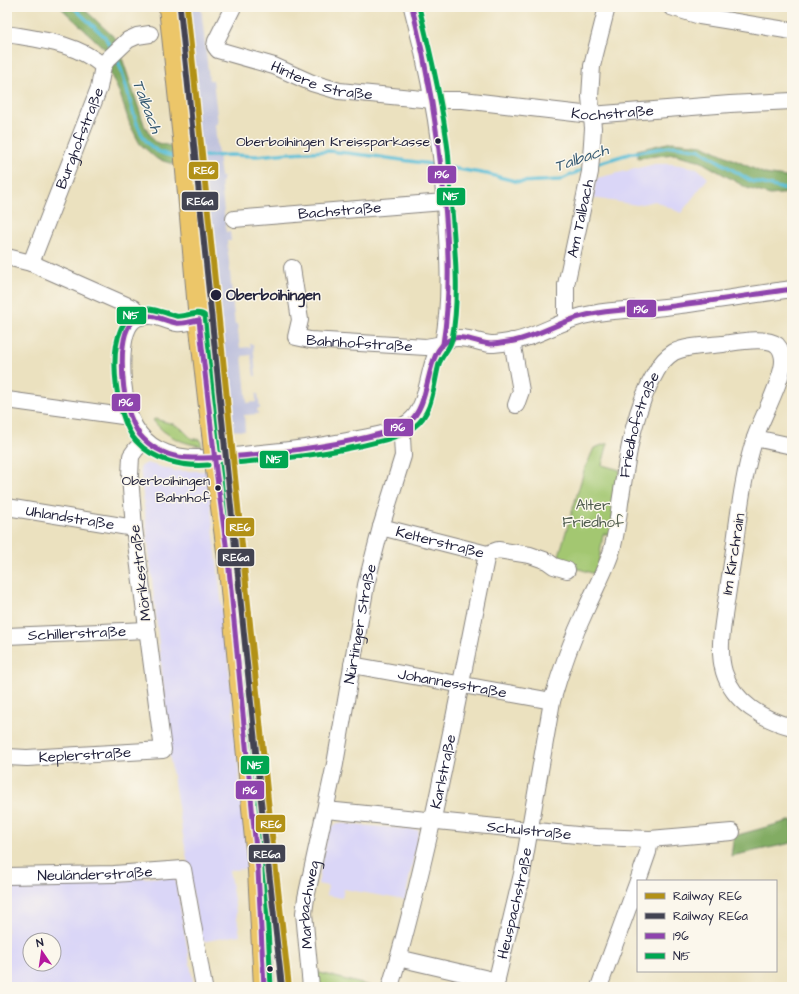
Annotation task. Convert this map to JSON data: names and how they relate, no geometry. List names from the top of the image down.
{
  "streets": {
    "street": [
      "Hintere Straße",
      "Kochstraße",
      "Burghofstraße",
      "Bachstraße",
      "Am Talbach",
      "Bahnhofstraße",
      "Friedhofstraße",
      "Uhlandstraße",
      "Kelterstraße",
      "Im Kirchrain",
      "Mörikestraße",
      "Nürtinger Straße",
      "Schillerstraße",
      "Johannesstraße",
      "Keplerstraße",
      "Karlstraße",
      "Schulstraße",
      "Neuländerstraße",
      "Heuspachstraße",
      "Marbachweg"
    ]
  },
  "crossings": [
    ["Hintere Straße", "Kochstraße"],
    ["Kochstraße", "Am Talbach"],
    ["Friedhofstraße", "Im Kirchrain"],
    ["Friedhofstraße", "Johannesstraße"],
    ["Friedhofstraße", "Heuspachstraße"],
    ["Uhlandstraße", "Mörikestraße"],
    ["Kelterstraße", "Nürtinger Straße"],
    ["Kelterstraße", "Karlstraße"],
    ["Mörikestraße", "Schillerstraße"],
    ["Mörikestraße", "Keplerstraße"],
    ["Nürtinger Straße", "Johannesstraße"],
    ["Nürtinger Straße", "Schulstraße"],
    ["Nürtinger Straße", "Marbachweg"],
    ["Johannesstraße", "Karlstraße"],
    ["Johannesstraße", "Heuspachstraße"],
    ["Karlstraße", "Schulstraße"],
    ["Schulstraße", "Heuspachstraße"],
    ["Schulstraße", "Marbachweg"]
  ],
  "water": ["Talbach"],
  "parks": ["Alter Friedhof"],
  "places": ["Oberboihingen Kreissparkasse", "Oberboihingen", "Oberboihingen Bahnhof"],
  "lines": [
    "rail line RE6",
    "transit line 196",
    "transit line N15",
    "rail line RE6a"
  ],
  "legend": [
    "Railway RE6",
    "Railway RE6a",
    "196",
    "N15"
  ],
  "north": "top"
}
